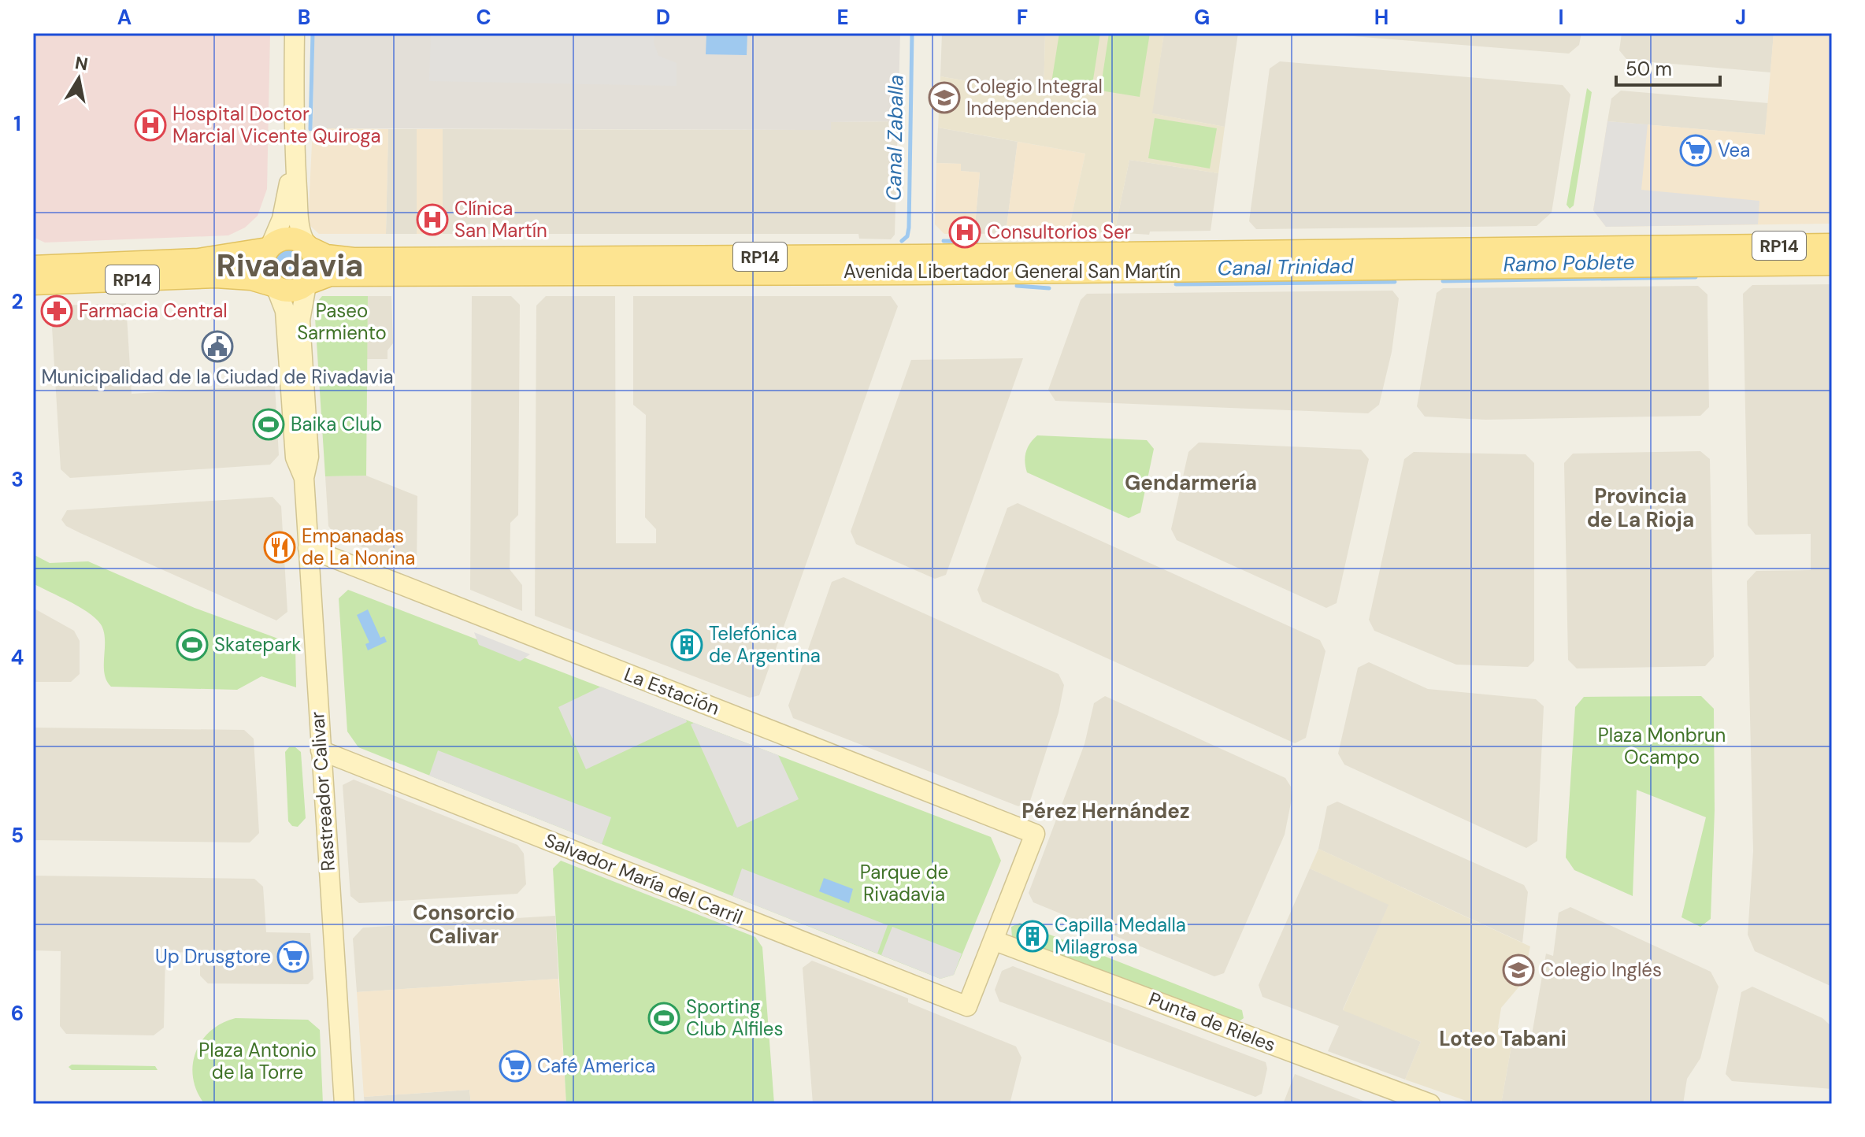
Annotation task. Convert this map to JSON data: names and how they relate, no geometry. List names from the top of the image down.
{
  "streets": {
    "main road": ["RP14", "Avenida Libertador General San Martín"],
    "street": [
      "La Estación",
      "Rastreador Calivar",
      "Salvador María del Carril",
      "Punta de Rieles"
    ]
  },
  "crossings": [
    ["RP14", "Avenida Libertador General San Martín"],
    ["RP14", "Rastreador Calivar"],
    ["Avenida Libertador General San Martín", "Rastreador Calivar"],
    ["La Estación", "Rastreador Calivar"],
    ["La Estación", "Salvador María del Carril"],
    ["La Estación", "Punta de Rieles"],
    ["Rastreador Calivar", "Salvador María del Carril"],
    ["Salvador María del Carril", "Punta de Rieles"]
  ],
  "districts": [
    "Rivadavia",
    "Gendarmería",
    "Provincia de La Rioja",
    "Pérez Hernández",
    "Consorcio Calivar",
    "Loteo Tabani"
  ],
  "water": ["Canal Zaballa", "Ramo Poblete", "Canal Trinidad"],
  "parks": [
    "Paseo Sarmiento",
    "Plaza Monbrun Ocampo",
    "Parque de Rivadavia",
    "Plaza Antonio de la Torre"
  ],
  "places": {
    "school or university": ["Colegio Integral Independencia", "Colegio Inglés"],
    "hospital": ["Hospital Doctor Marcial Vicente Quiroga", "Clínica San Martín", "Consultorios Ser"],
    "supermarket": ["Vea", "Up Drusgtore", "Café America"],
    "pharmacy": ["Farmacia Central"],
    "public building": ["Municipalidad de la Ciudad de Rivadavia"],
    "sports": ["Baika Club", "Skatepark", "Sporting Club Alfiles"],
    "restaurant": ["Empanadas de La Nonina"],
    "building": ["Telefónica de Argentina", "Capilla Medalla Milagrosa"]
  },
  "scale_bar": "50 m",
  "north": "top",
  "grid": {
    "columns": [
      "A",
      "B",
      "C",
      "D",
      "E",
      "F",
      "G",
      "H",
      "I",
      "J"
    ],
    "rows": [
      "1",
      "2",
      "3",
      "4",
      "5",
      "6"
    ]
  }
}
